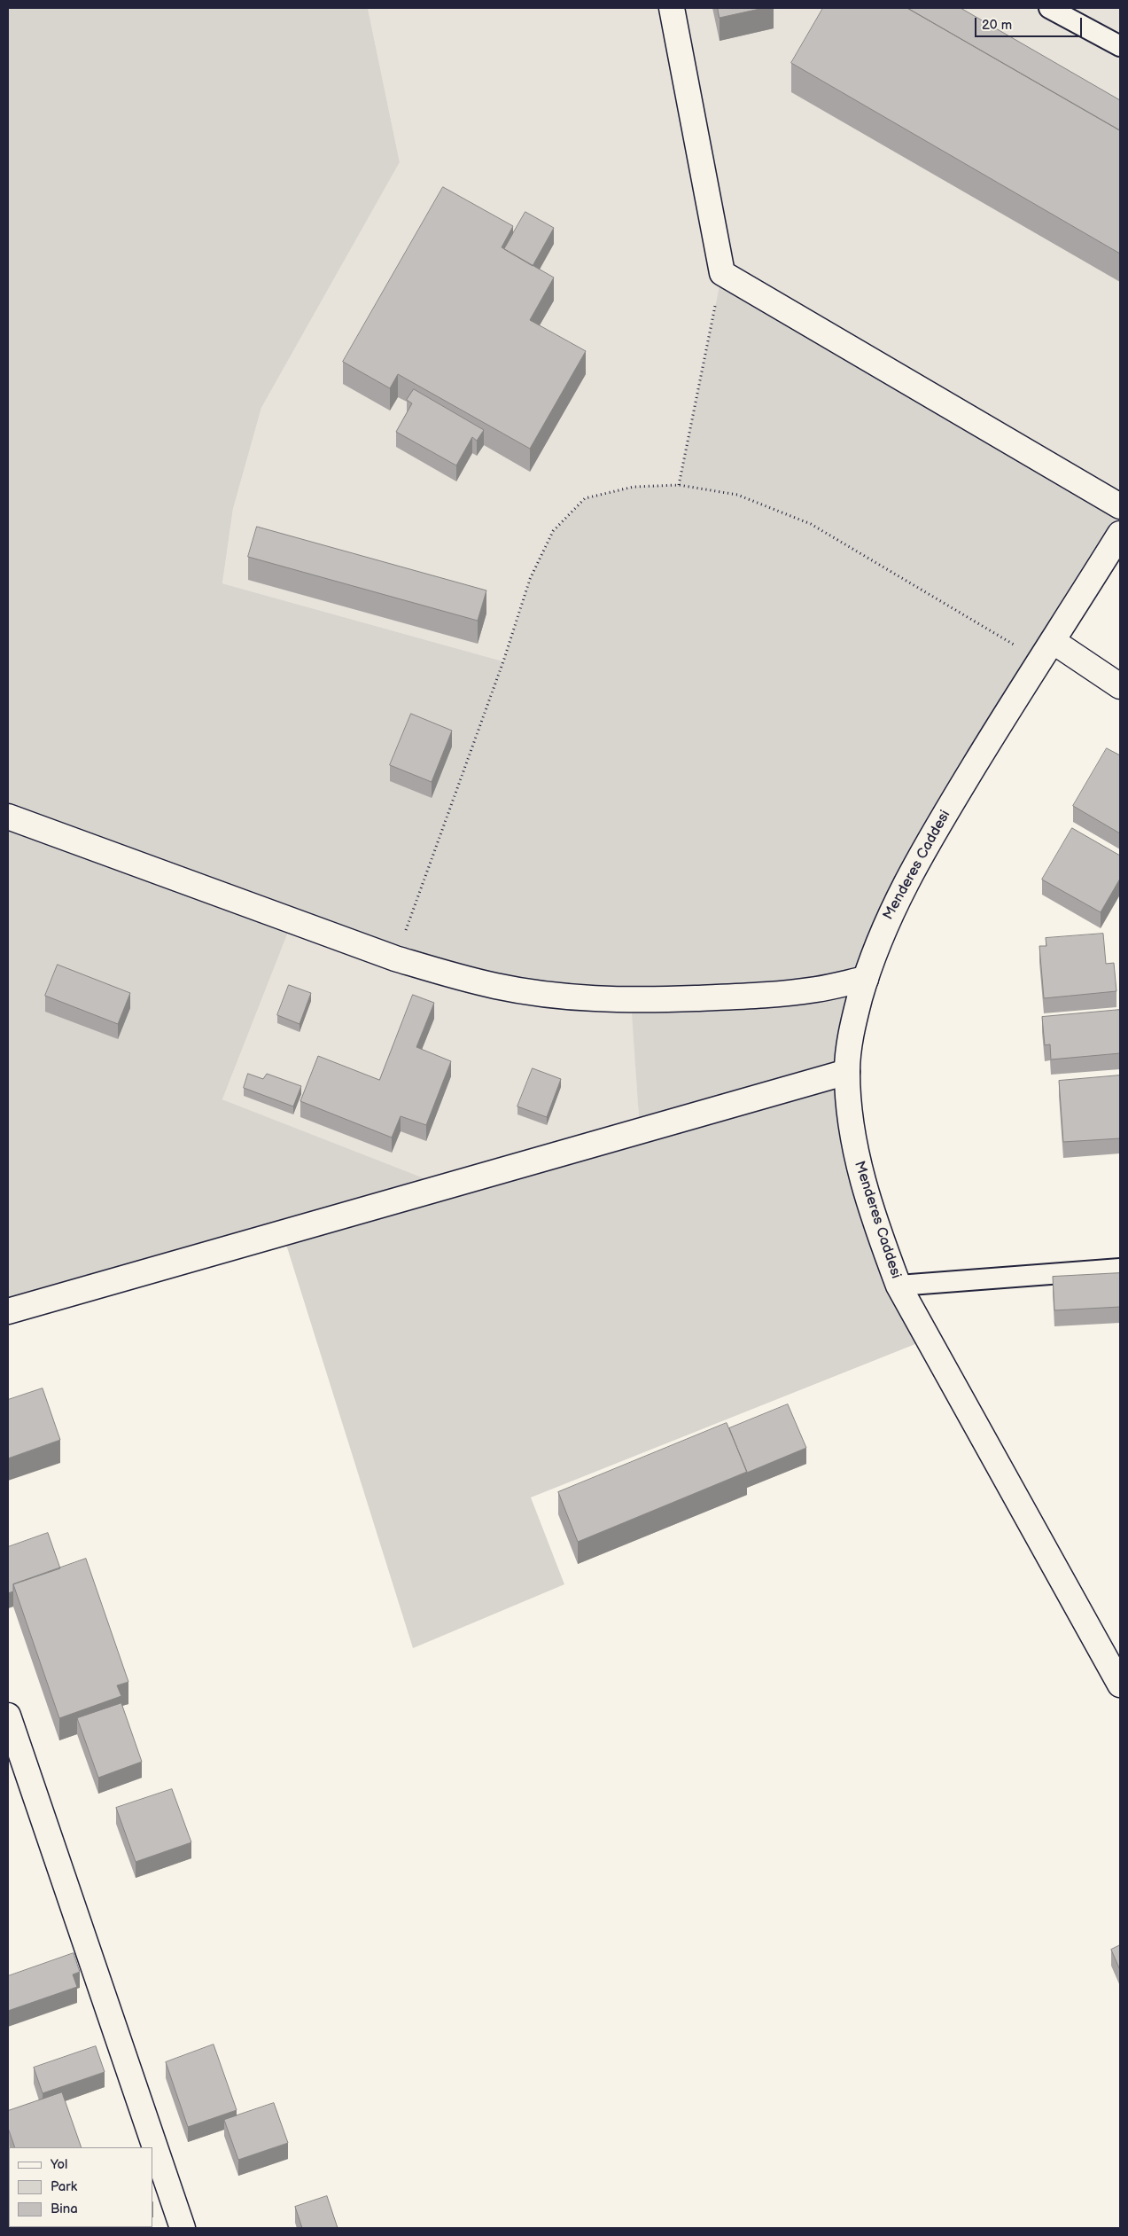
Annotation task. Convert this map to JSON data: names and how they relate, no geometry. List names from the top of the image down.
{
  "streets": {
    "street": ["Menderes Caddesi"]
  },
  "legend": ["Yol", "Park", "Bina"],
  "scale_bar": "20 m"
}
